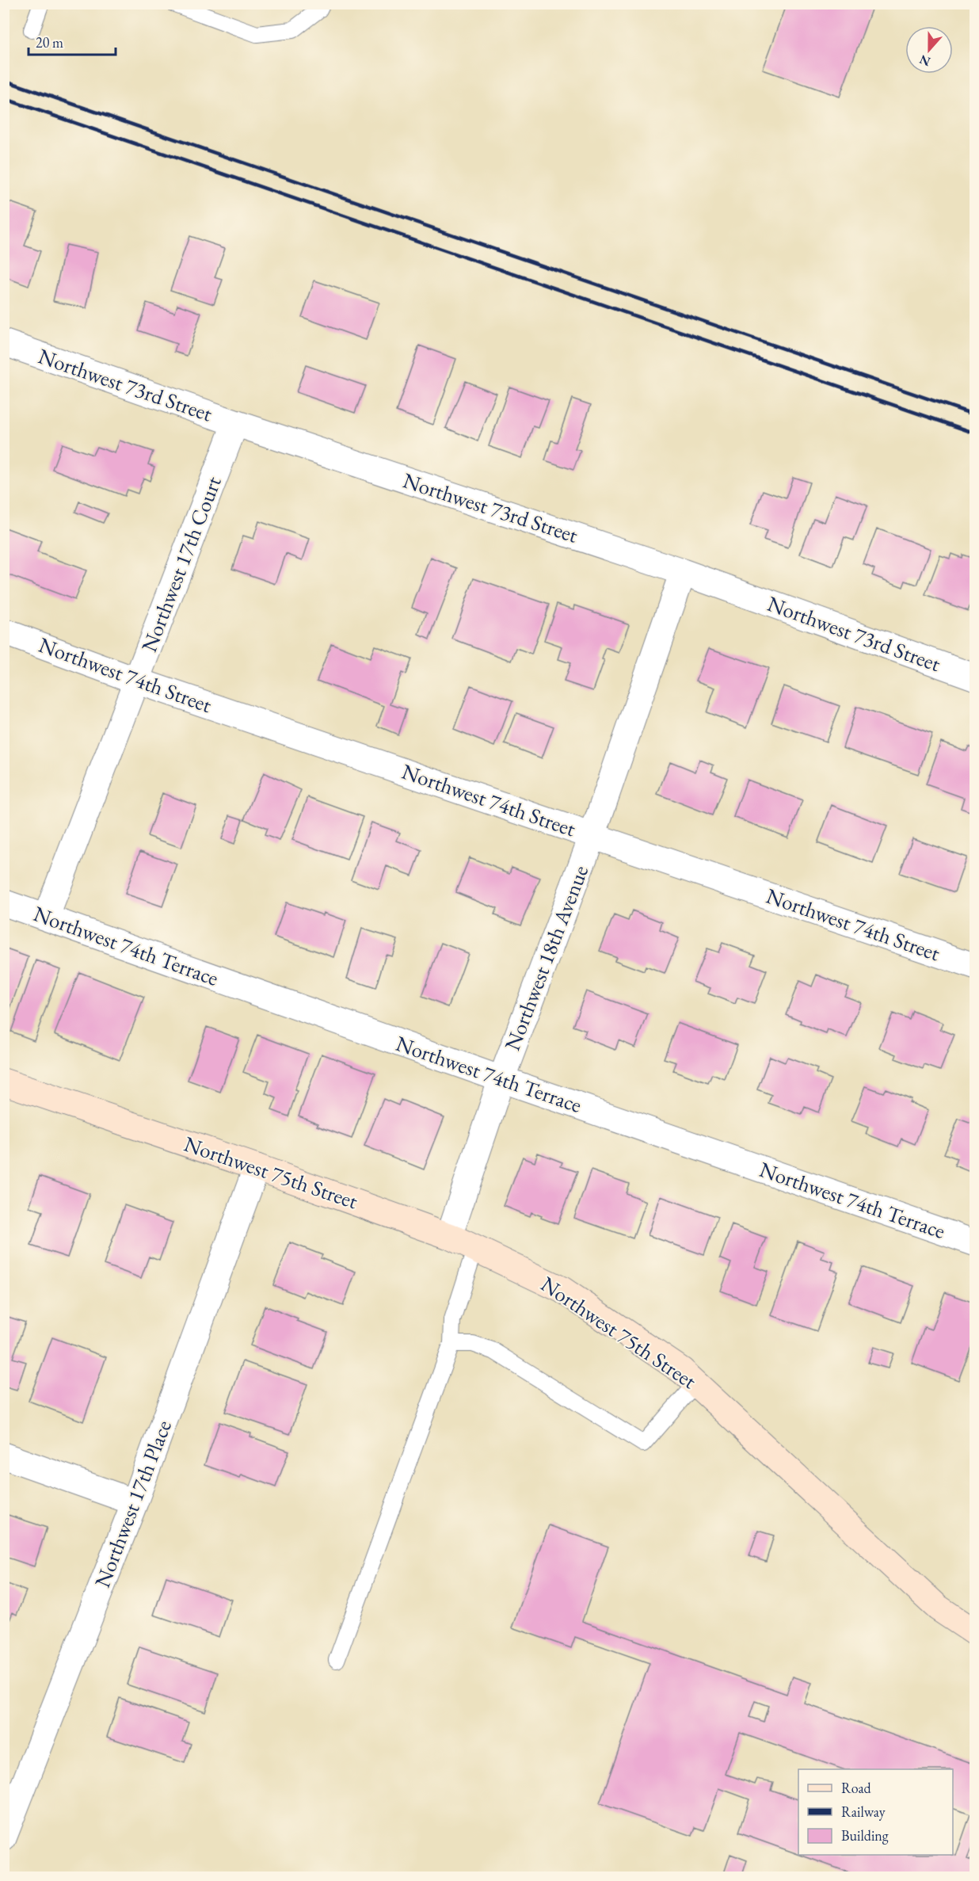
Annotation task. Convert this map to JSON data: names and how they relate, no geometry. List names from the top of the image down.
{
  "streets": {
    "street": [
      "Northwest 73rd Street",
      "Northwest 17th Court",
      "Northwest 74th Street",
      "Northwest 74th Terrace",
      "Northwest 18th Avenue",
      "Northwest 75th Street",
      "Northwest 17th Place"
    ]
  },
  "crossings": [
    ["Northwest 73rd Street", "Northwest 17th Court"],
    ["Northwest 73rd Street", "Northwest 18th Avenue"],
    ["Northwest 17th Court", "Northwest 74th Street"],
    ["Northwest 17th Court", "Northwest 74th Terrace"],
    ["Northwest 74th Street", "Northwest 18th Avenue"],
    ["Northwest 74th Terrace", "Northwest 18th Avenue"],
    ["Northwest 18th Avenue", "Northwest 75th Street"],
    ["Northwest 75th Street", "Northwest 17th Place"]
  ],
  "legend": ["Road", "Railway", "Building"],
  "scale_bar": "20 m",
  "north": "bottom"
}
